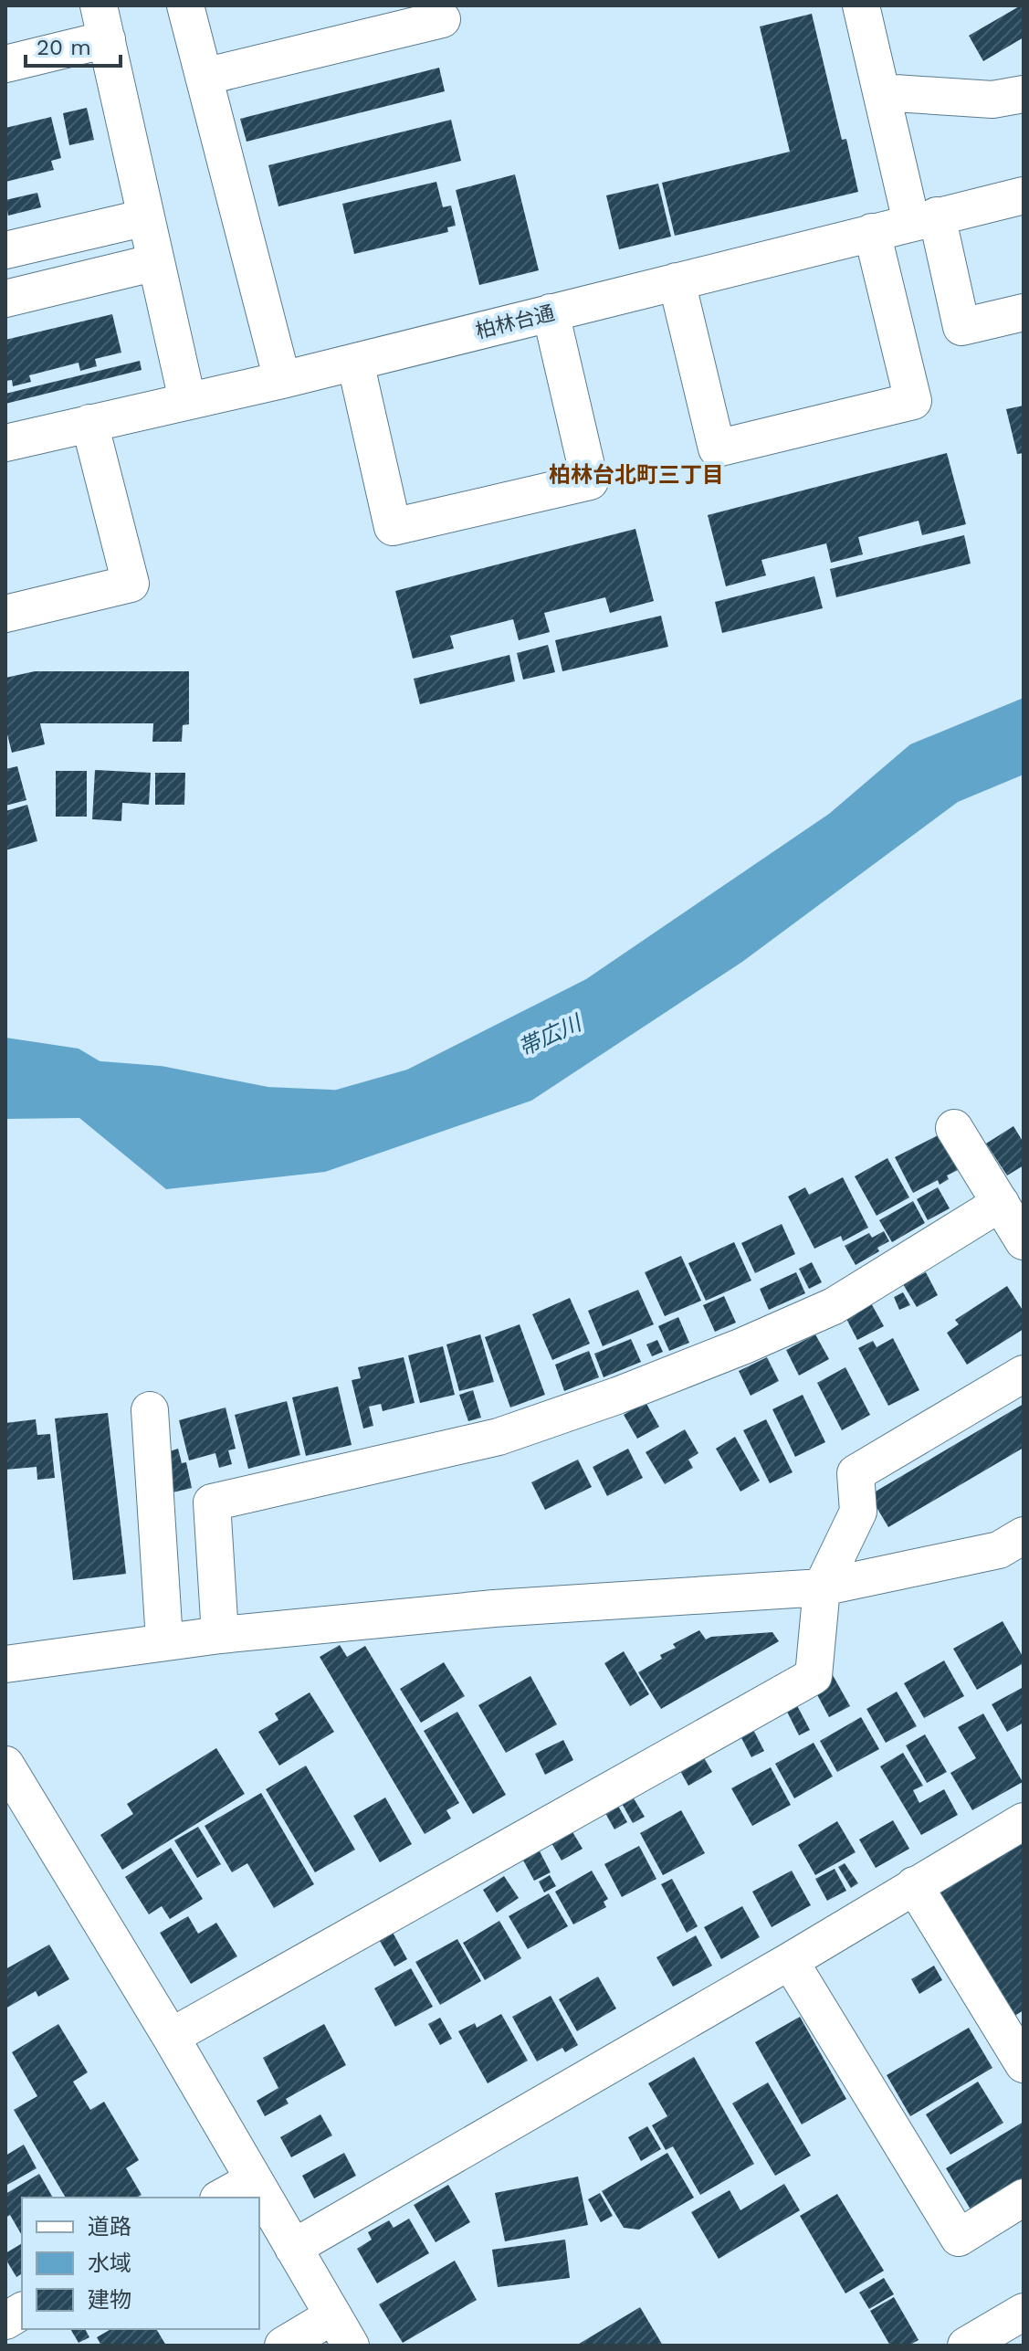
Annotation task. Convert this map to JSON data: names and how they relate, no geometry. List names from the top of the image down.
{
  "streets": {
    "street": ["柏林台通"]
  },
  "districts": ["柏林台北町三丁目"],
  "water": ["帯広川"],
  "legend": ["道路", "水域", "建物"],
  "scale_bar": "20 m"
}
